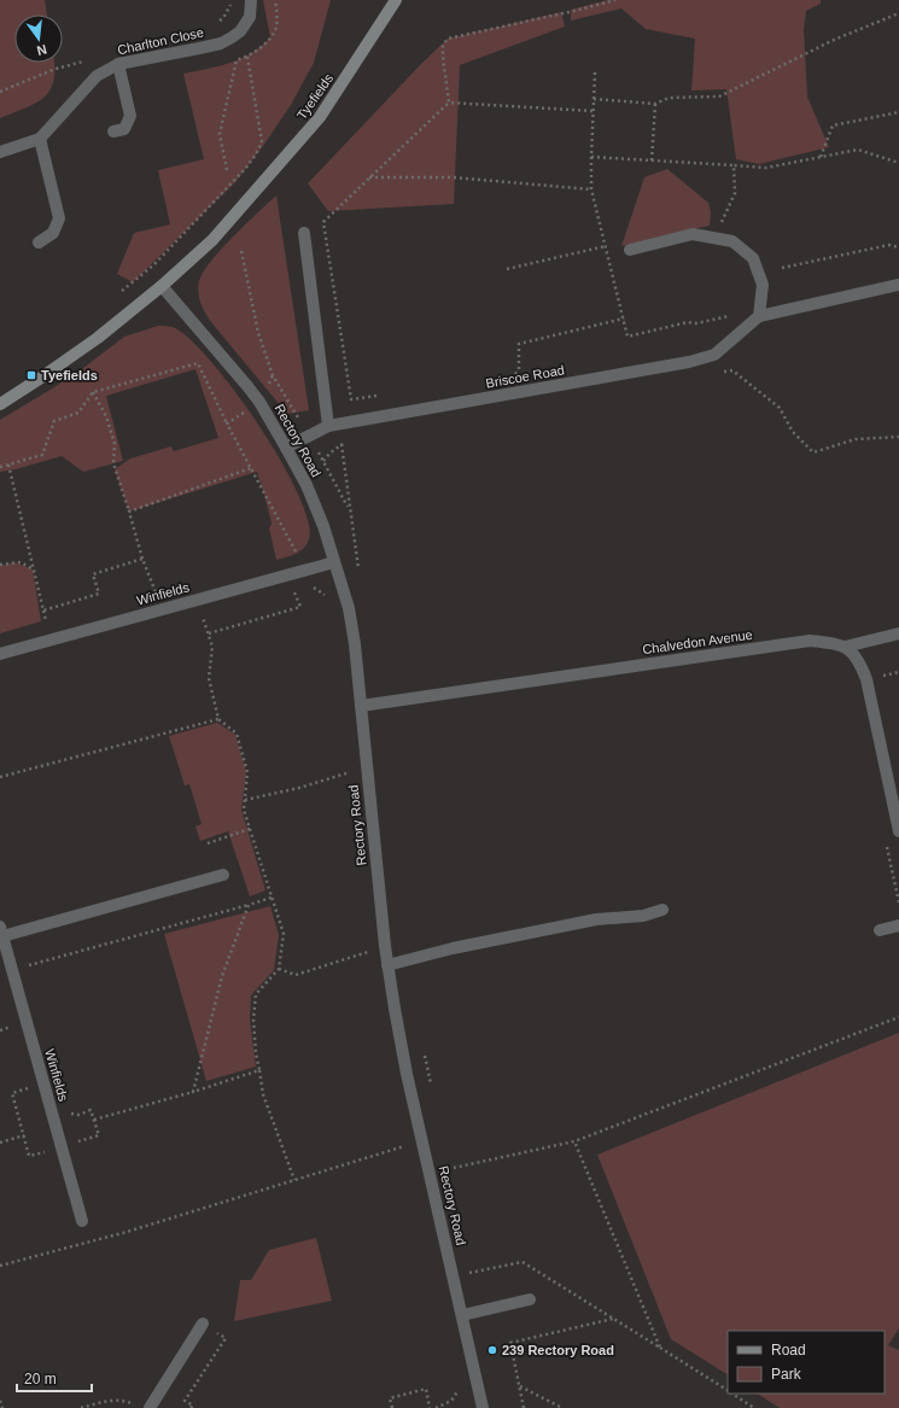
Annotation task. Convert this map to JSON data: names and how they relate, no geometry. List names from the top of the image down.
{
  "streets": {
    "street": [
      "Charlton Close",
      "Tyefields",
      "Briscoe Road",
      "Rectory Road",
      "Winfields",
      "Chalvedon Avenue"
    ]
  },
  "crossings": [
    ["Tyefields", "Rectory Road"],
    ["Briscoe Road", "Rectory Road"],
    ["Rectory Road", "Winfields"],
    ["Rectory Road", "Chalvedon Avenue"]
  ],
  "places": {
    "transit": ["Tyefields"],
    "other": ["239 Rectory Road"]
  },
  "legend": ["Road", "Park"],
  "scale_bar": "20 m",
  "north": "bottom"
}
